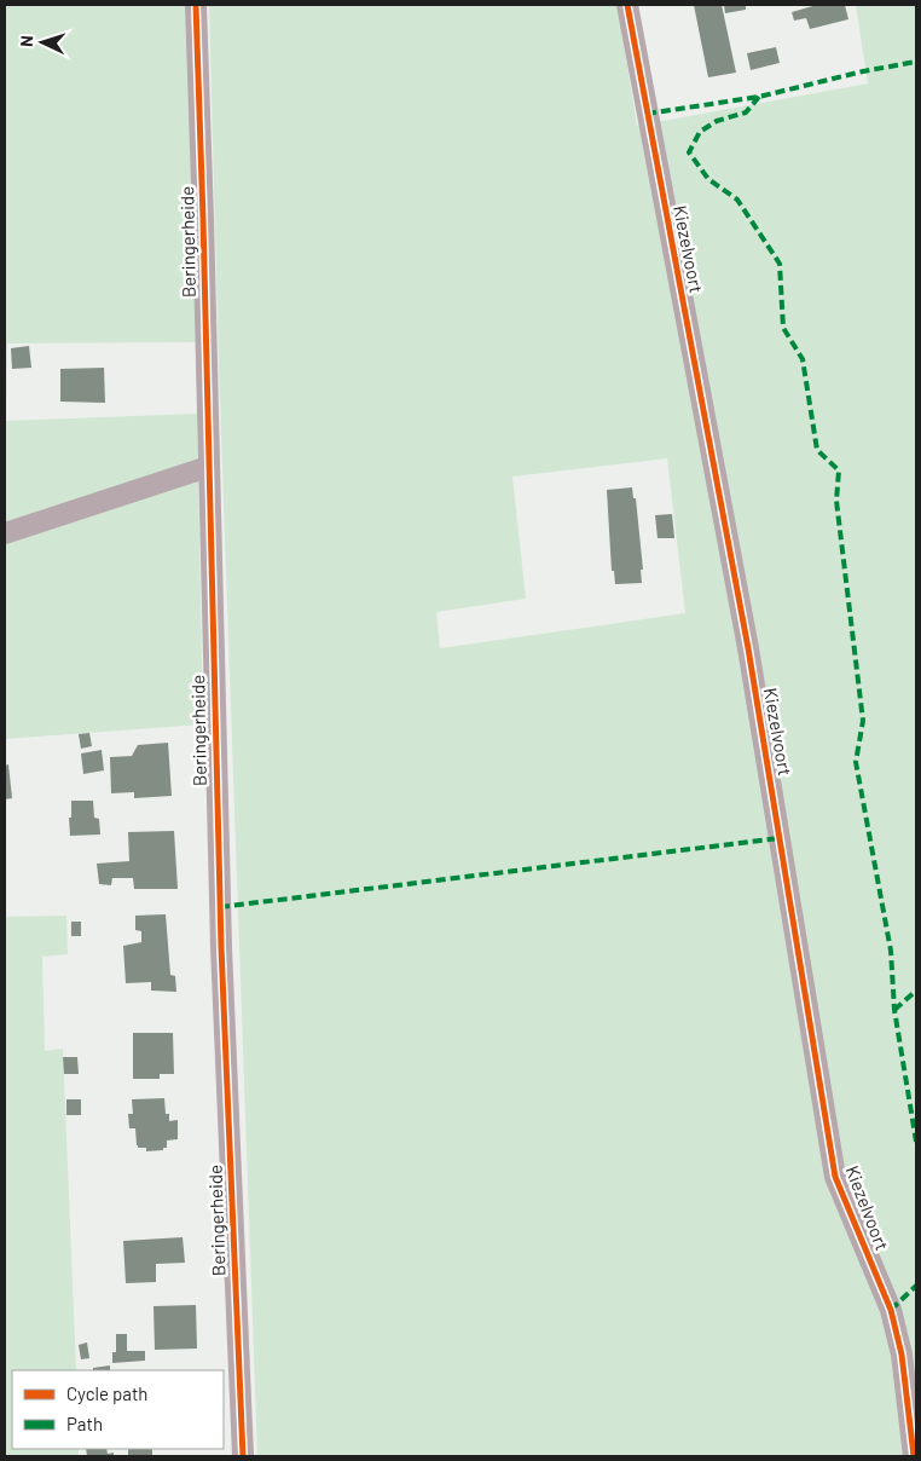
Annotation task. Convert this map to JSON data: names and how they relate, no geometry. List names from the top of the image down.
{
  "streets": {
    "street": ["Beringerheide", "Kiezelvoort"]
  },
  "legend": ["Cycle path", "Path"],
  "north": "left"
}
